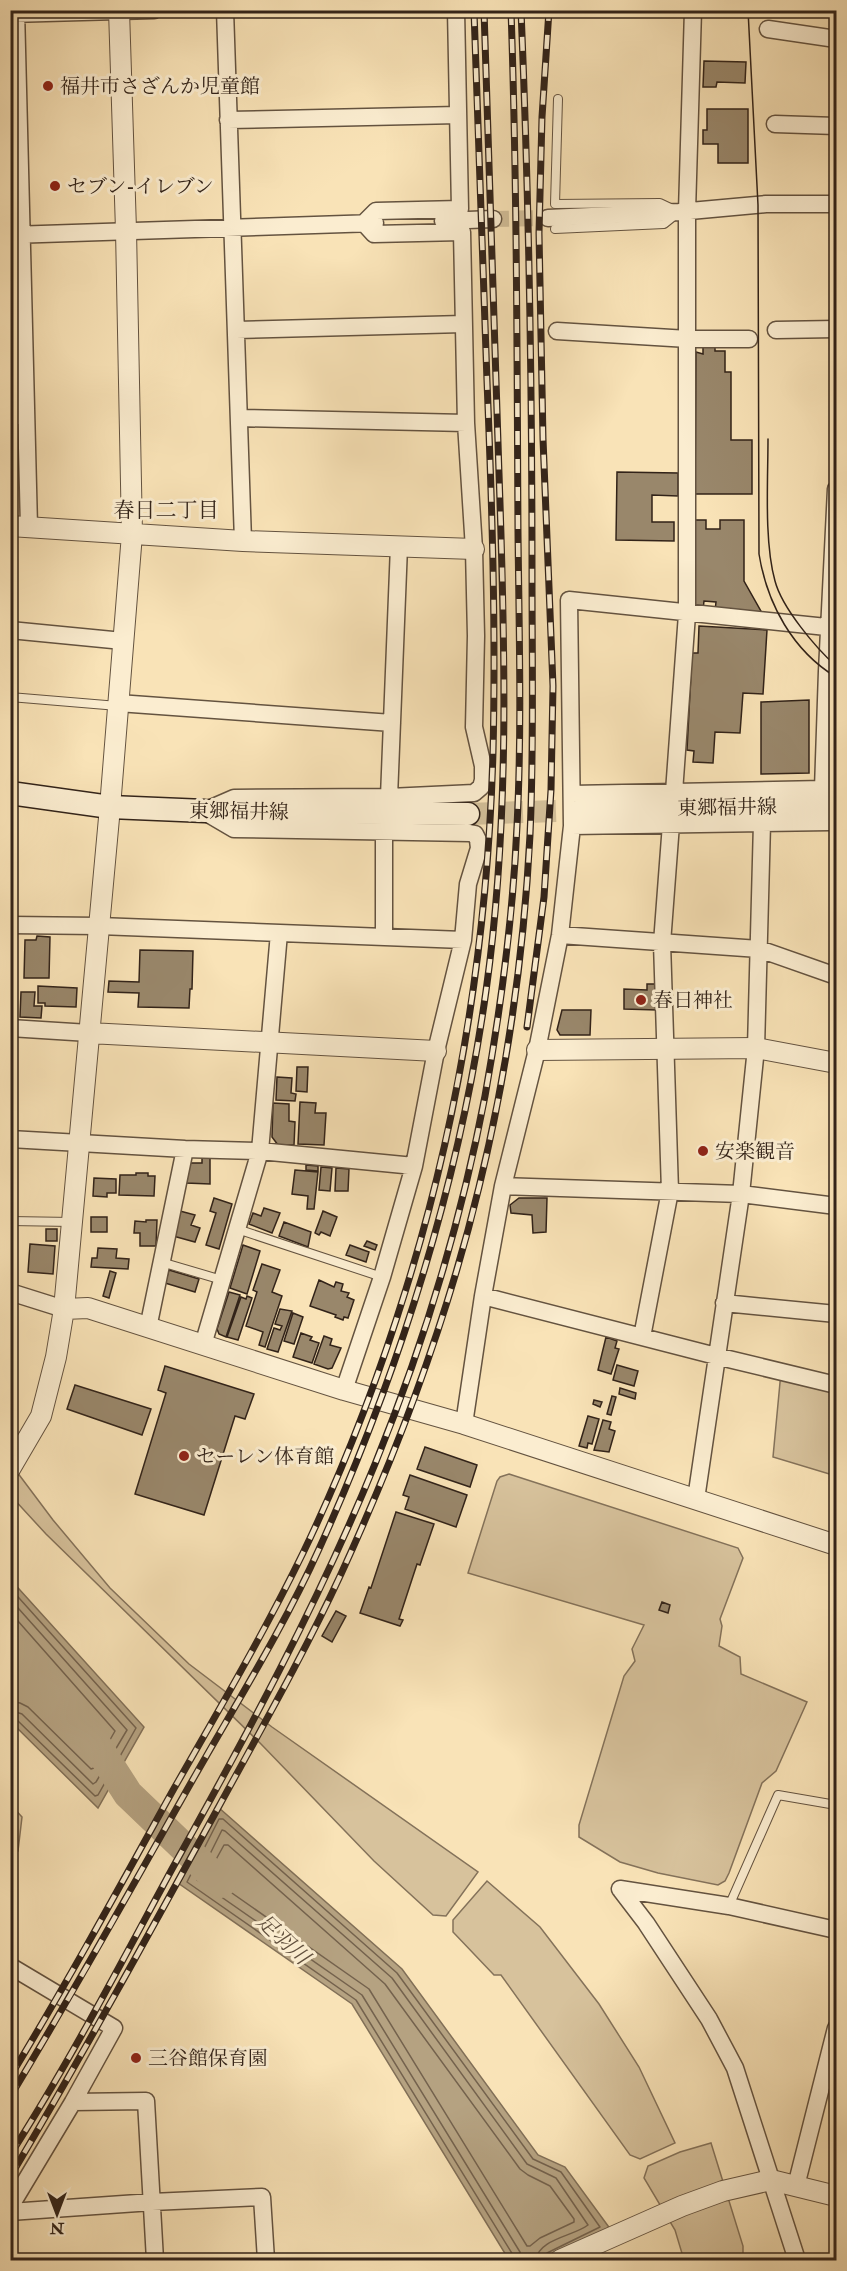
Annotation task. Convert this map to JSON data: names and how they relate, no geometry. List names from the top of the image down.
{
  "streets": {
    "main road": ["東郷福井線"]
  },
  "districts": ["春日二丁目"],
  "water": ["足羽川"],
  "places": [
    "福井市さざんか児童館",
    "セブン-イレブン",
    "春日神社",
    "安楽観音",
    "セーレン体育館",
    "三谷館保育園"
  ],
  "north": "bottom"
}
